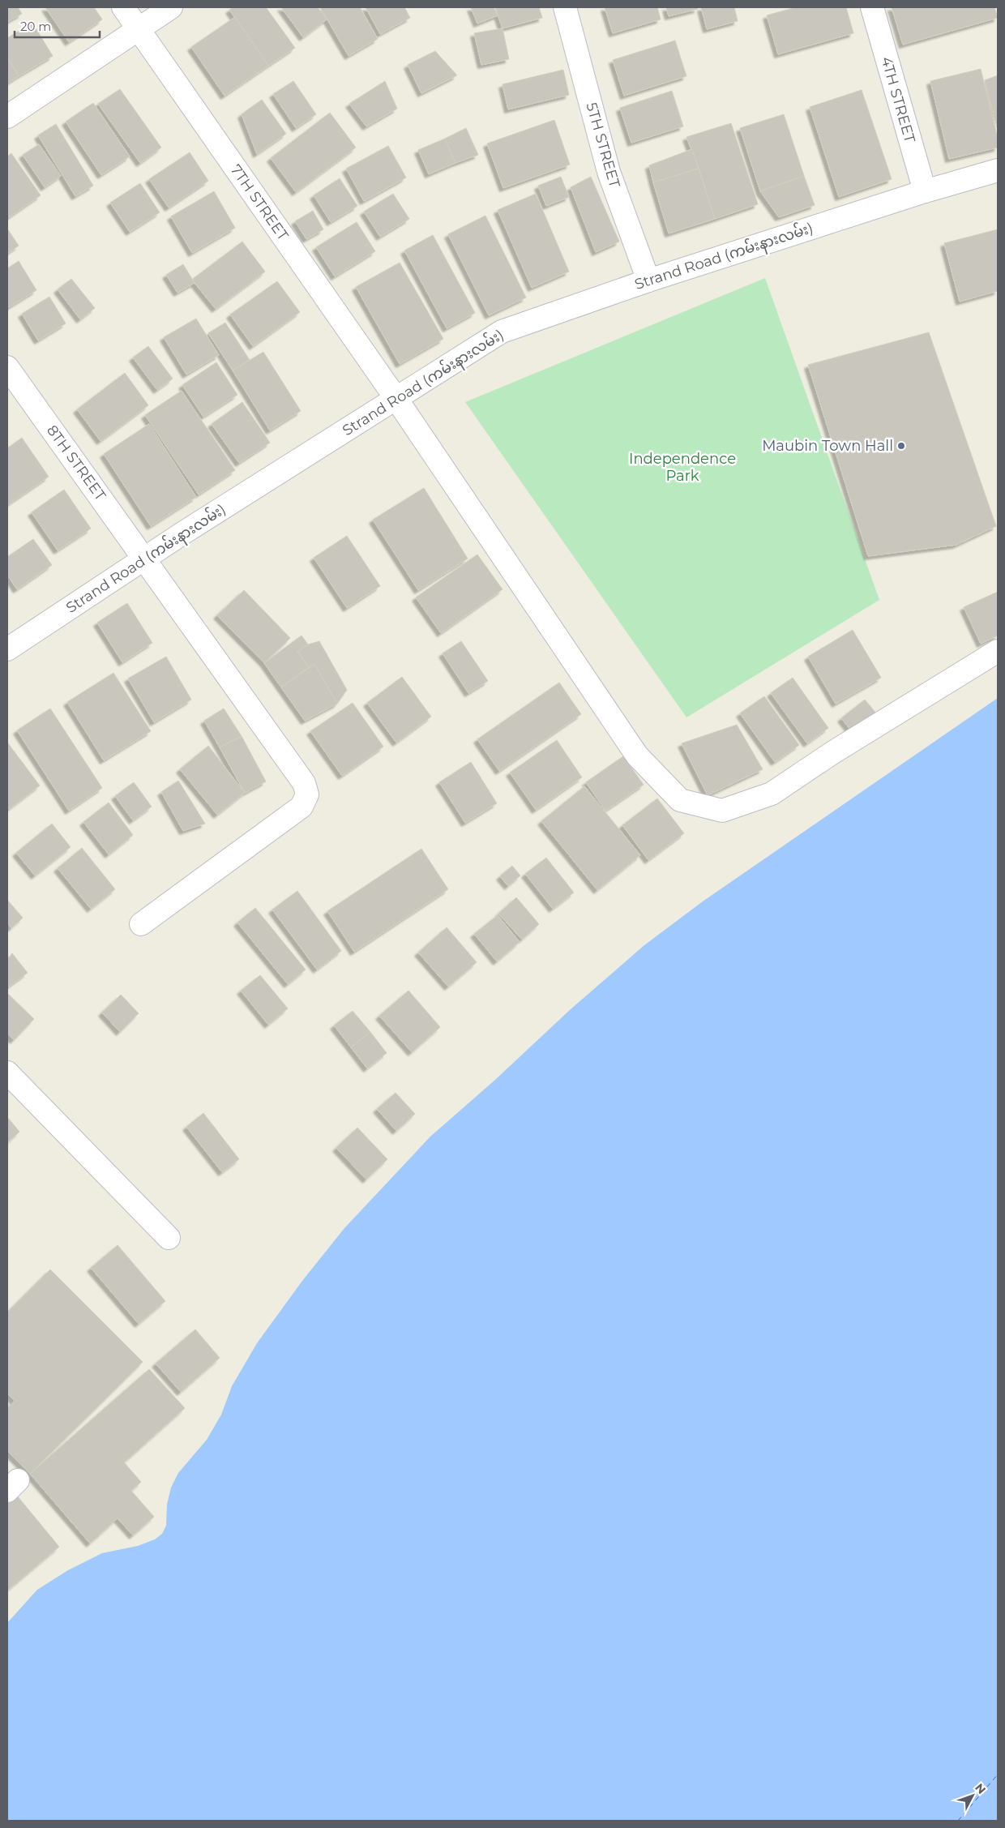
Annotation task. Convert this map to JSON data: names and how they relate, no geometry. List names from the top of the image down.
{
  "streets": {
    "street": [
      "4TH STREET",
      "5TH STREET",
      "7TH STREET",
      "Strand Road (ကမ်းနားလမ်း)",
      "8TH STREET"
    ]
  },
  "crossings": [
    ["4TH STREET", "Strand Road (ကမ်းနားလမ်း)"],
    ["5TH STREET", "Strand Road (ကမ်းနားလမ်း)"],
    ["7TH STREET", "Strand Road (ကမ်းနားလမ်း)"],
    ["Strand Road (ကမ်းနားလမ်း)", "8TH STREET"]
  ],
  "parks": ["Independence Park"],
  "places": ["Maubin Town Hall"],
  "scale_bar": "20 m",
  "north": "top right"
}
